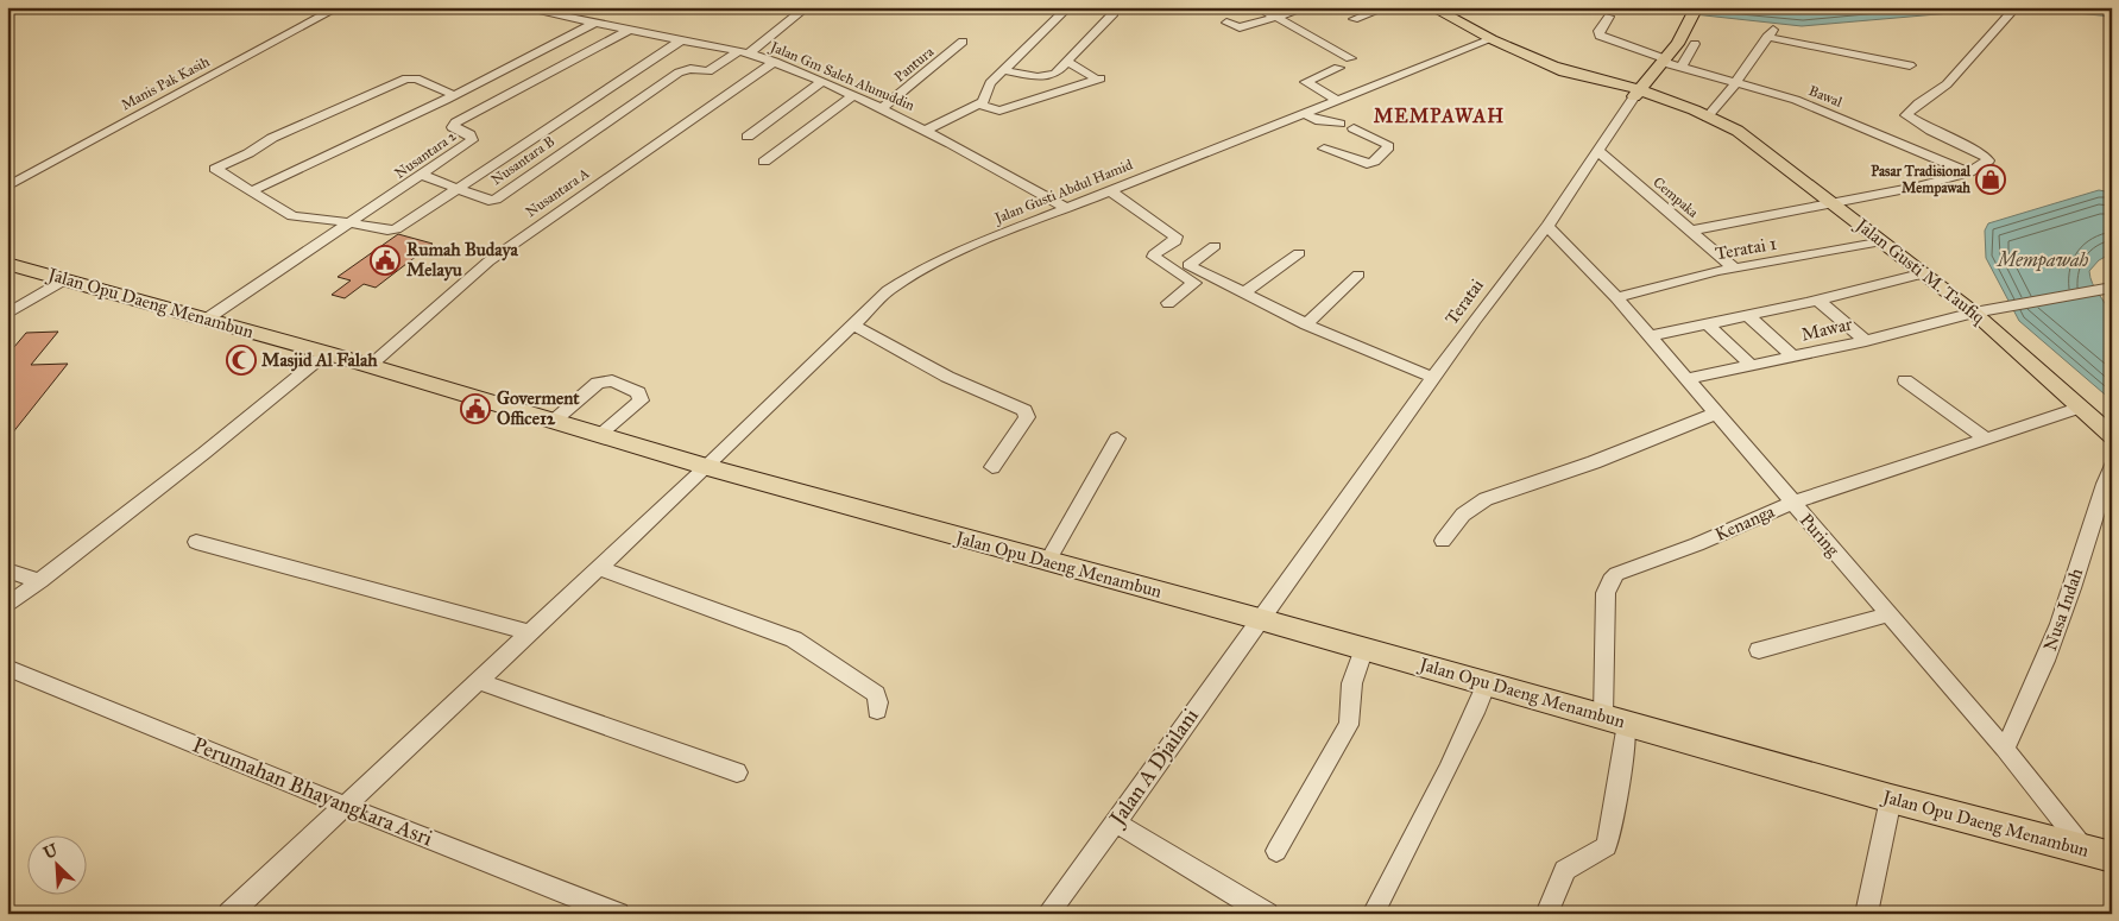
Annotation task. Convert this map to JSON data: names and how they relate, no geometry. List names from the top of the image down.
{
  "streets": {
    "highway": ["Jalan Opu Daeng Menambun"],
    "main road": ["Jalan Gusti M. Taufiq", "Teratai"],
    "street": [
      "Pantura",
      "Jalan Gm Saleh Alunuddin",
      "Manis Pak Kasih",
      "Bawal",
      "Nusantara 2",
      "Nusantara B",
      "Jalan Gusti Abdul Hamid",
      "Nusantara A",
      "Cempaka",
      "Teratai 1",
      "Mawar",
      "Kenanga",
      "Puring",
      "Nusa Indah",
      "Jalan A Djailani",
      "Perumahan Bhayangkara Asri"
    ]
  },
  "crossings": [
    ["Pantura", "Jalan Gm Saleh Alunuddin"],
    ["Jalan Gm Saleh Alunuddin", "Nusantara 2"],
    ["Jalan Gm Saleh Alunuddin", "Nusantara B"],
    ["Jalan Gm Saleh Alunuddin", "Jalan Gusti Abdul Hamid"],
    ["Jalan Gm Saleh Alunuddin", "Nusantara A"],
    ["Bawal", "Teratai"],
    ["Nusantara 2", "Jalan Opu Daeng Menambun"],
    ["Jalan Gusti Abdul Hamid", "Jalan Gusti M. Taufiq"],
    ["Jalan Gusti Abdul Hamid", "Jalan Opu Daeng Menambun"],
    ["Jalan Gusti Abdul Hamid", "Perumahan Bhayangkara Asri"],
    ["Nusantara A", "Jalan Opu Daeng Menambun"],
    ["Cempaka", "Teratai 1"],
    ["Cempaka", "Teratai"],
    ["Teratai 1", "Jalan Gusti M. Taufiq"],
    ["Teratai 1", "Puring"],
    ["Jalan Gusti M. Taufiq", "Teratai"],
    ["Jalan Gusti M. Taufiq", "Mawar"],
    ["Jalan Gusti M. Taufiq", "Kenanga"],
    ["Teratai", "Jalan Opu Daeng Menambun"],
    ["Teratai", "Puring"],
    ["Teratai", "Jalan A Djailani"],
    ["Jalan Opu Daeng Menambun", "Kenanga"],
    ["Jalan Opu Daeng Menambun", "Puring"],
    ["Jalan Opu Daeng Menambun", "Jalan A Djailani"],
    ["Mawar", "Puring"],
    ["Kenanga", "Puring"],
    ["Puring", "Nusa Indah"]
  ],
  "districts": ["MEMPAWAH"],
  "water": ["Mempawah"],
  "places": {
    "shop": ["Pasar Tradisional Mempawah"],
    "public building": ["Rumah Budaya Melayu", "Goverment Office12"],
    "mosque": ["Masjid Al Falah"]
  },
  "north": "top left"
}
